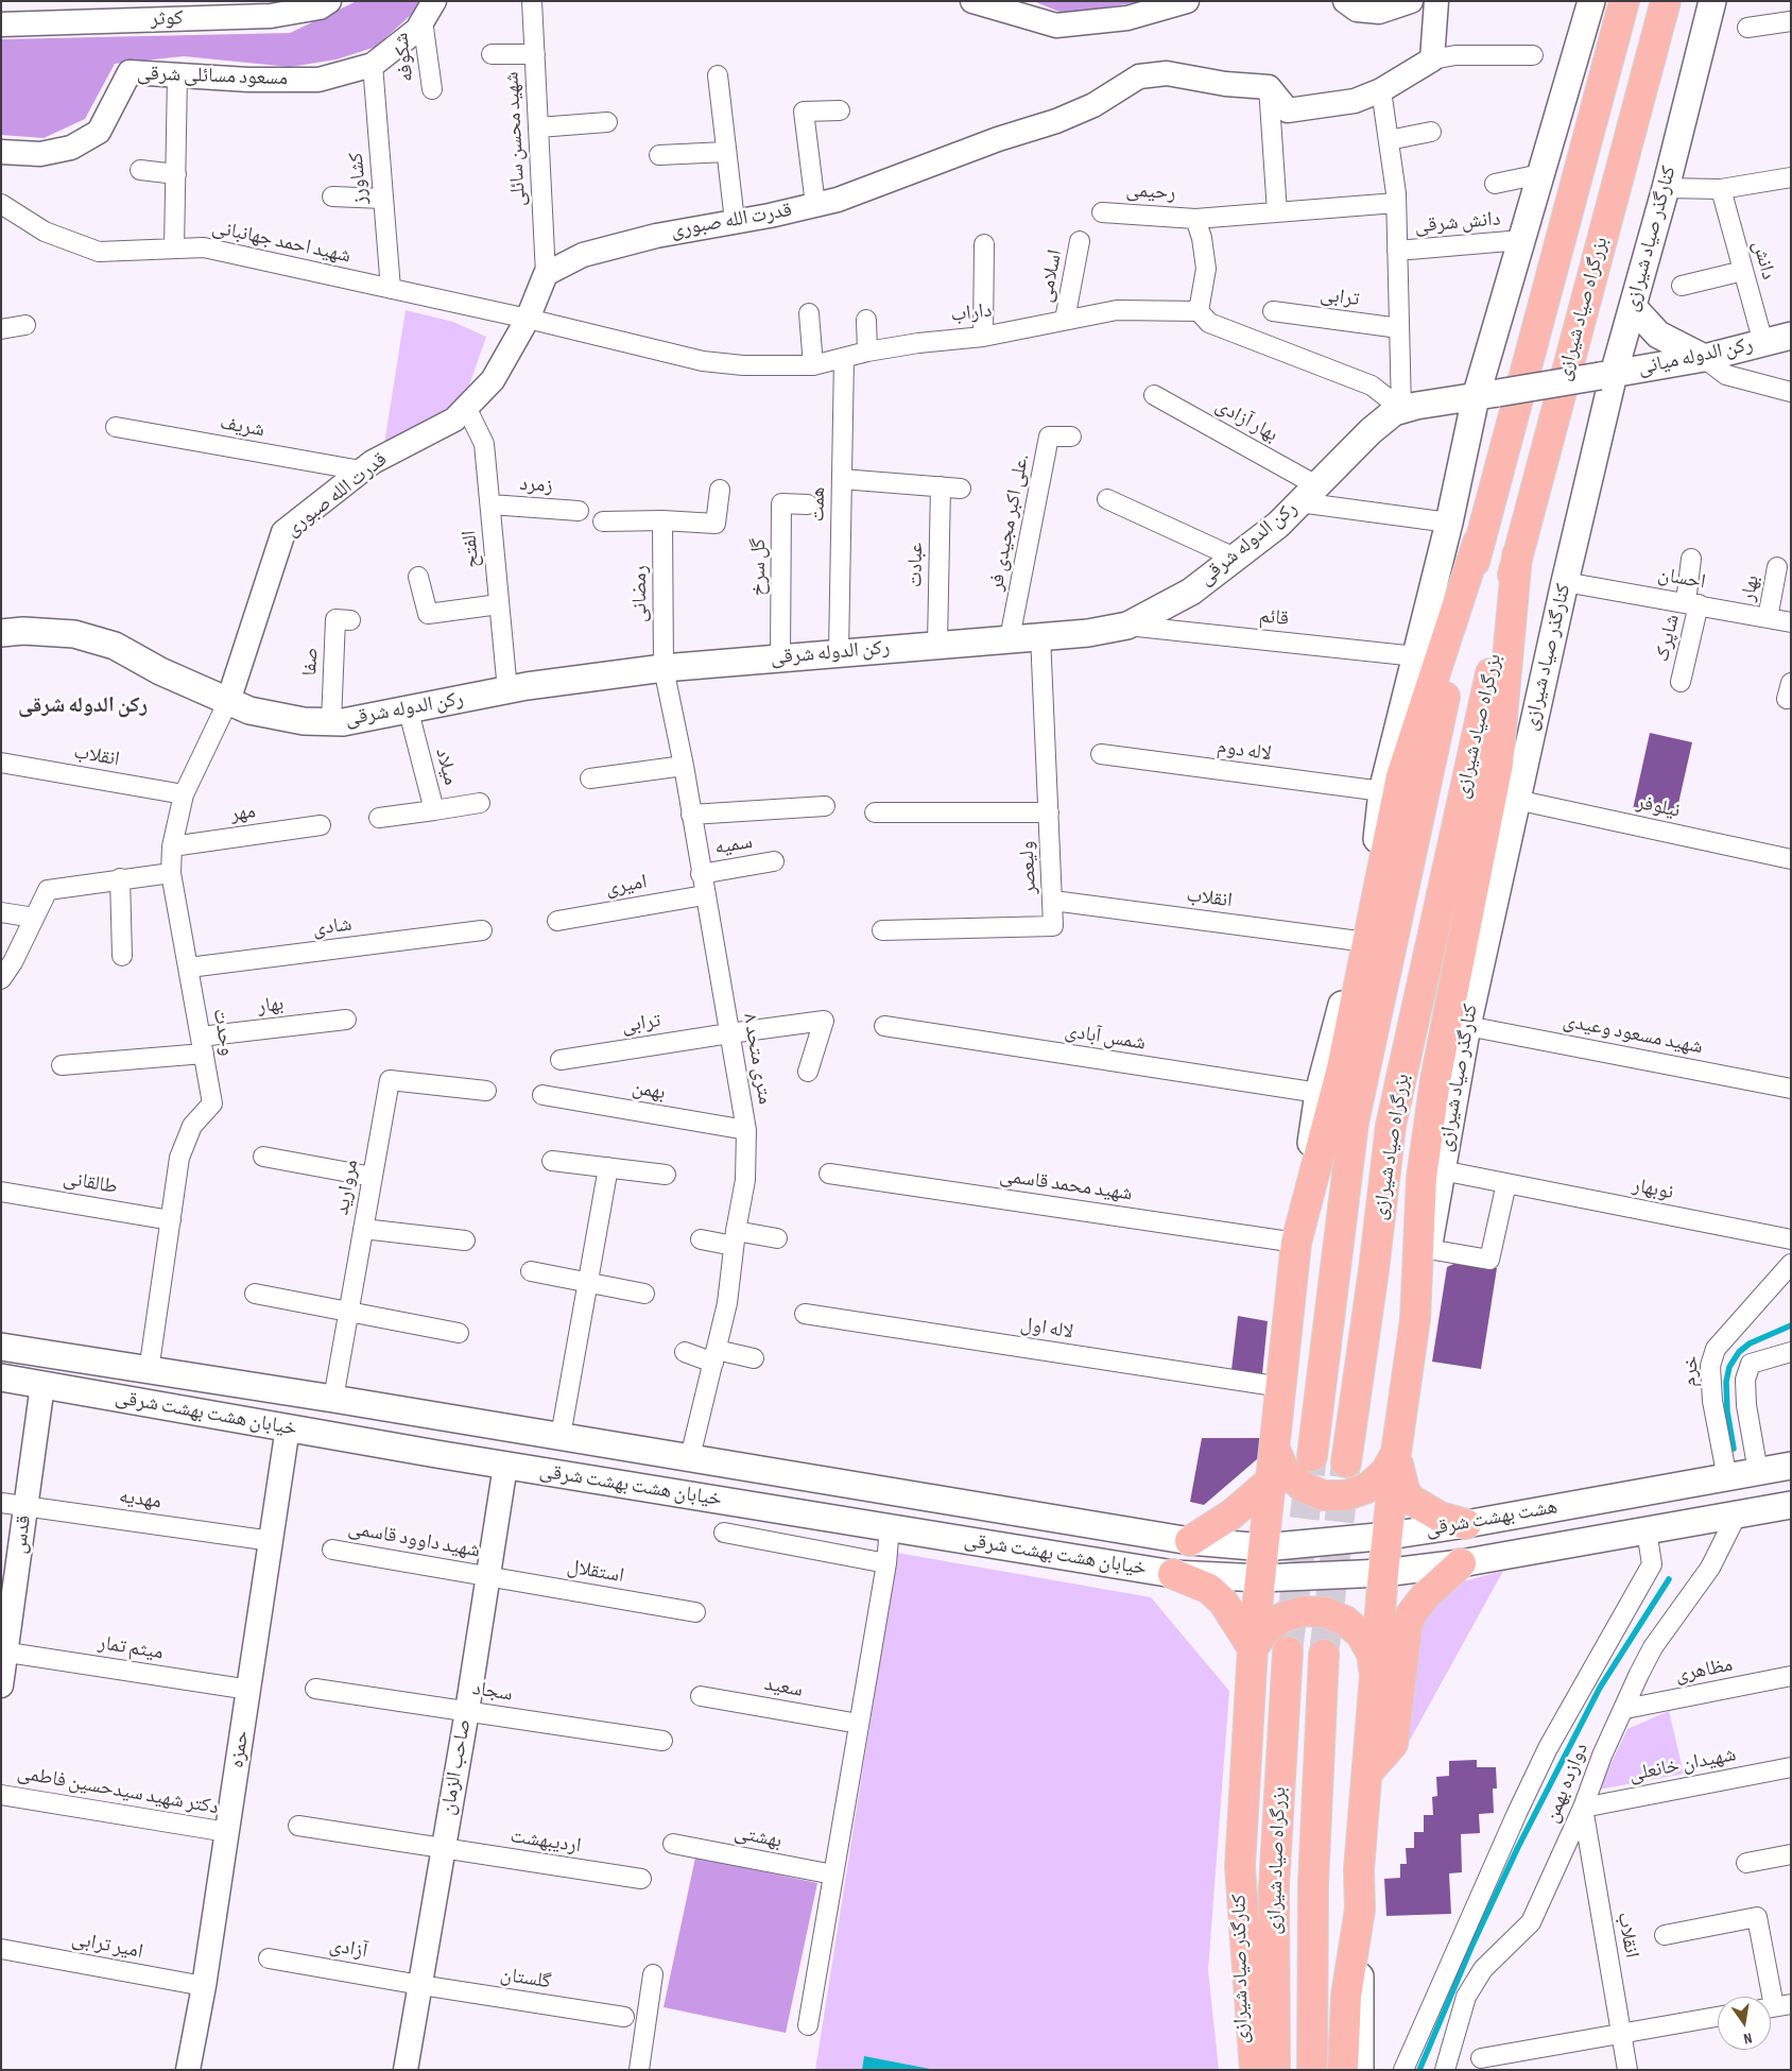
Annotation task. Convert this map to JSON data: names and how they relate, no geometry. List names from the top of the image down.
{
  "streets": {
    "highway": ["بزرگراه صیاد شیرازی"],
    "main road": [
      "کنارگذر صیاد شیرازی",
      "رکن الدوله میانی",
      "رکن الدوله شرقی",
      "خیابان هشت بهشت شرقی",
      "هشت بهشت شرقی"
    ],
    "street": [
      "کوثر",
      "شکوفه",
      "مسعود مسائلی شرقی",
      "شهید محسن سائلی",
      "کشاورز",
      "رحیمی",
      "قدرت الله صبوری",
      "دانش شرقی",
      "شهید احمد جهانبانی",
      "دانش",
      "اسلامی",
      "ترابی",
      "داراب",
      "بهار آزادی",
      "شریف",
      "زمرد",
      "همت",
      "علی اکبر مجیدی فر.",
      "الفتح",
      "عبادت",
      "گل سرخ",
      "احسان",
      "بهار",
      "رمضانی",
      "قائم",
      "شاپرک",
      "صفا",
      "لاله دوم",
      "انقلاب",
      "میلاد",
      "نیلوفر",
      "مهر",
      "سمیه",
      "ولیعصر",
      "امیری",
      "شادی",
      "وحدت",
      "شهید مسعود وعیدی",
      "شمس آبادی",
      "۸ متری متحد",
      "بهمن",
      "طالقانی",
      "شهید محمد قاسمی",
      "مروارید",
      "نوبهار",
      "لاله اول",
      "خرم",
      "مهدیه",
      "قدس",
      "شهید داوود قاسمی",
      "استقلال",
      "میثم تمار",
      "مظاهری",
      "سعید",
      "سجاد",
      "حمزه",
      "شهیدان خانعلی",
      "صاحب الزمان",
      "دوازده بهمن",
      "دکتر شهید سیدحسین فاطمی",
      "بهشتی",
      "اردیبهشت",
      "امیر ترابی",
      "آزادی",
      "گلستان"
    ]
  },
  "crossings": [
    ["شکوفه", "مسعود مسائلی شرقی"],
    ["مسعود مسائلی شرقی", "کشاورز"],
    ["شهید محسن سائلی", "قدرت الله صبوری"],
    ["کشاورز", "شهید احمد جهانبانی"],
    ["قدرت الله صبوری", "شهید احمد جهانبانی"],
    ["قدرت الله صبوری", "داراب"],
    ["قدرت الله صبوری", "شریف"],
    ["قدرت الله صبوری", "رکن الدوله شرقی"],
    ["قدرت الله صبوری", "الفتح"],
    ["قدرت الله صبوری", "وحدت"],
    ["کنارگذر صیاد شیرازی", "رکن الدوله میانی"],
    ["کنارگذر صیاد شیرازی", "رکن الدوله شرقی"],
    ["کنارگذر صیاد شیرازی", "احسان"],
    ["کنارگذر صیاد شیرازی", "نیلوفر"],
    ["کنارگذر صیاد شیرازی", "شهید مسعود وعیدی"],
    ["کنارگذر صیاد شیرازی", "نوبهار"],
    ["شهید احمد جهانبانی", "داراب"],
    ["دانش", "رکن الدوله میانی"],
    ["اسلامی", "داراب"],
    ["ترابی", "۸ متری متحد"],
    ["داراب", "همت"],
    ["رکن الدوله میانی", "رکن الدوله شرقی"],
    ["بهار آزادی", "رکن الدوله شرقی"],
    ["زمرد", "الفتح"],
    ["همت", "رکن الدوله شرقی"],
    ["علی اکبر مجیدی فر.", "رکن الدوله شرقی"],
    ["رکن الدوله شرقی", "الفتح"],
    ["رکن الدوله شرقی", "عبادت"],
    ["رکن الدوله شرقی", "گل سرخ"],
    ["رکن الدوله شرقی", "رمضانی"],
    ["رکن الدوله شرقی", "قائم"],
    ["رکن الدوله شرقی", "صفا"],
    ["رکن الدوله شرقی", "میلاد"],
    ["رکن الدوله شرقی", "ولیعصر"],
    ["رکن الدوله شرقی", "وحدت"],
    ["رکن الدوله شرقی", "۸ متری متحد"],
    ["احسان", "بهار"],
    ["احسان", "شاپرک"],
    ["بهار", "وحدت"],
    ["رمضانی", "۸ متری متحد"],
    ["انقلاب", "ولیعصر"],
    ["انقلاب", "وحدت"],
    ["انقلاب", "شهیدان خانعلی"],
    ["انقلاب", "دوازده بهمن"],
    ["مهر", "وحدت"],
    ["سمیه", "۸ متری متحد"],
    ["امیری", "۸ متری متحد"],
    ["شادی", "وحدت"],
    ["وحدت", "طالقانی"],
    ["وحدت", "خیابان هشت بهشت شرقی"],
    ["۸ متری متحد", "بهمن"],
    ["۸ متری متحد", "خیابان هشت بهشت شرقی"],
    ["مروارید", "خیابان هشت بهشت شرقی"],
    ["خرم", "هشت بهشت شرقی"],
    ["خیابان هشت بهشت شرقی", "هشت بهشت شرقی"],
    ["خیابان هشت بهشت شرقی", "قدس"],
    ["خیابان هشت بهشت شرقی", "حمزه"],
    ["خیابان هشت بهشت شرقی", "صاحب الزمان"],
    ["مهدیه", "قدس"],
    ["مهدیه", "حمزه"],
    ["هشت بهشت شرقی", "دوازده بهمن"],
    ["قدس", "میثم تمار"],
    ["شهید داوود قاسمی", "استقلال"],
    ["شهید داوود قاسمی", "صاحب الزمان"],
    ["استقلال", "صاحب الزمان"],
    ["میثم تمار", "حمزه"],
    ["مظاهری", "دوازده بهمن"],
    ["سجاد", "صاحب الزمان"],
    ["حمزه", "دکتر شهید سیدحسین فاطمی"],
    ["حمزه", "امیر ترابی"],
    ["شهیدان خانعلی", "دوازده بهمن"],
    ["صاحب الزمان", "اردیبهشت"],
    ["صاحب الزمان", "آزادی"],
    ["صاحب الزمان", "گلستان"],
    ["آزادی", "گلستان"]
  ],
  "districts": ["رکن الدوله شرقی"],
  "north": "bottom"
}
